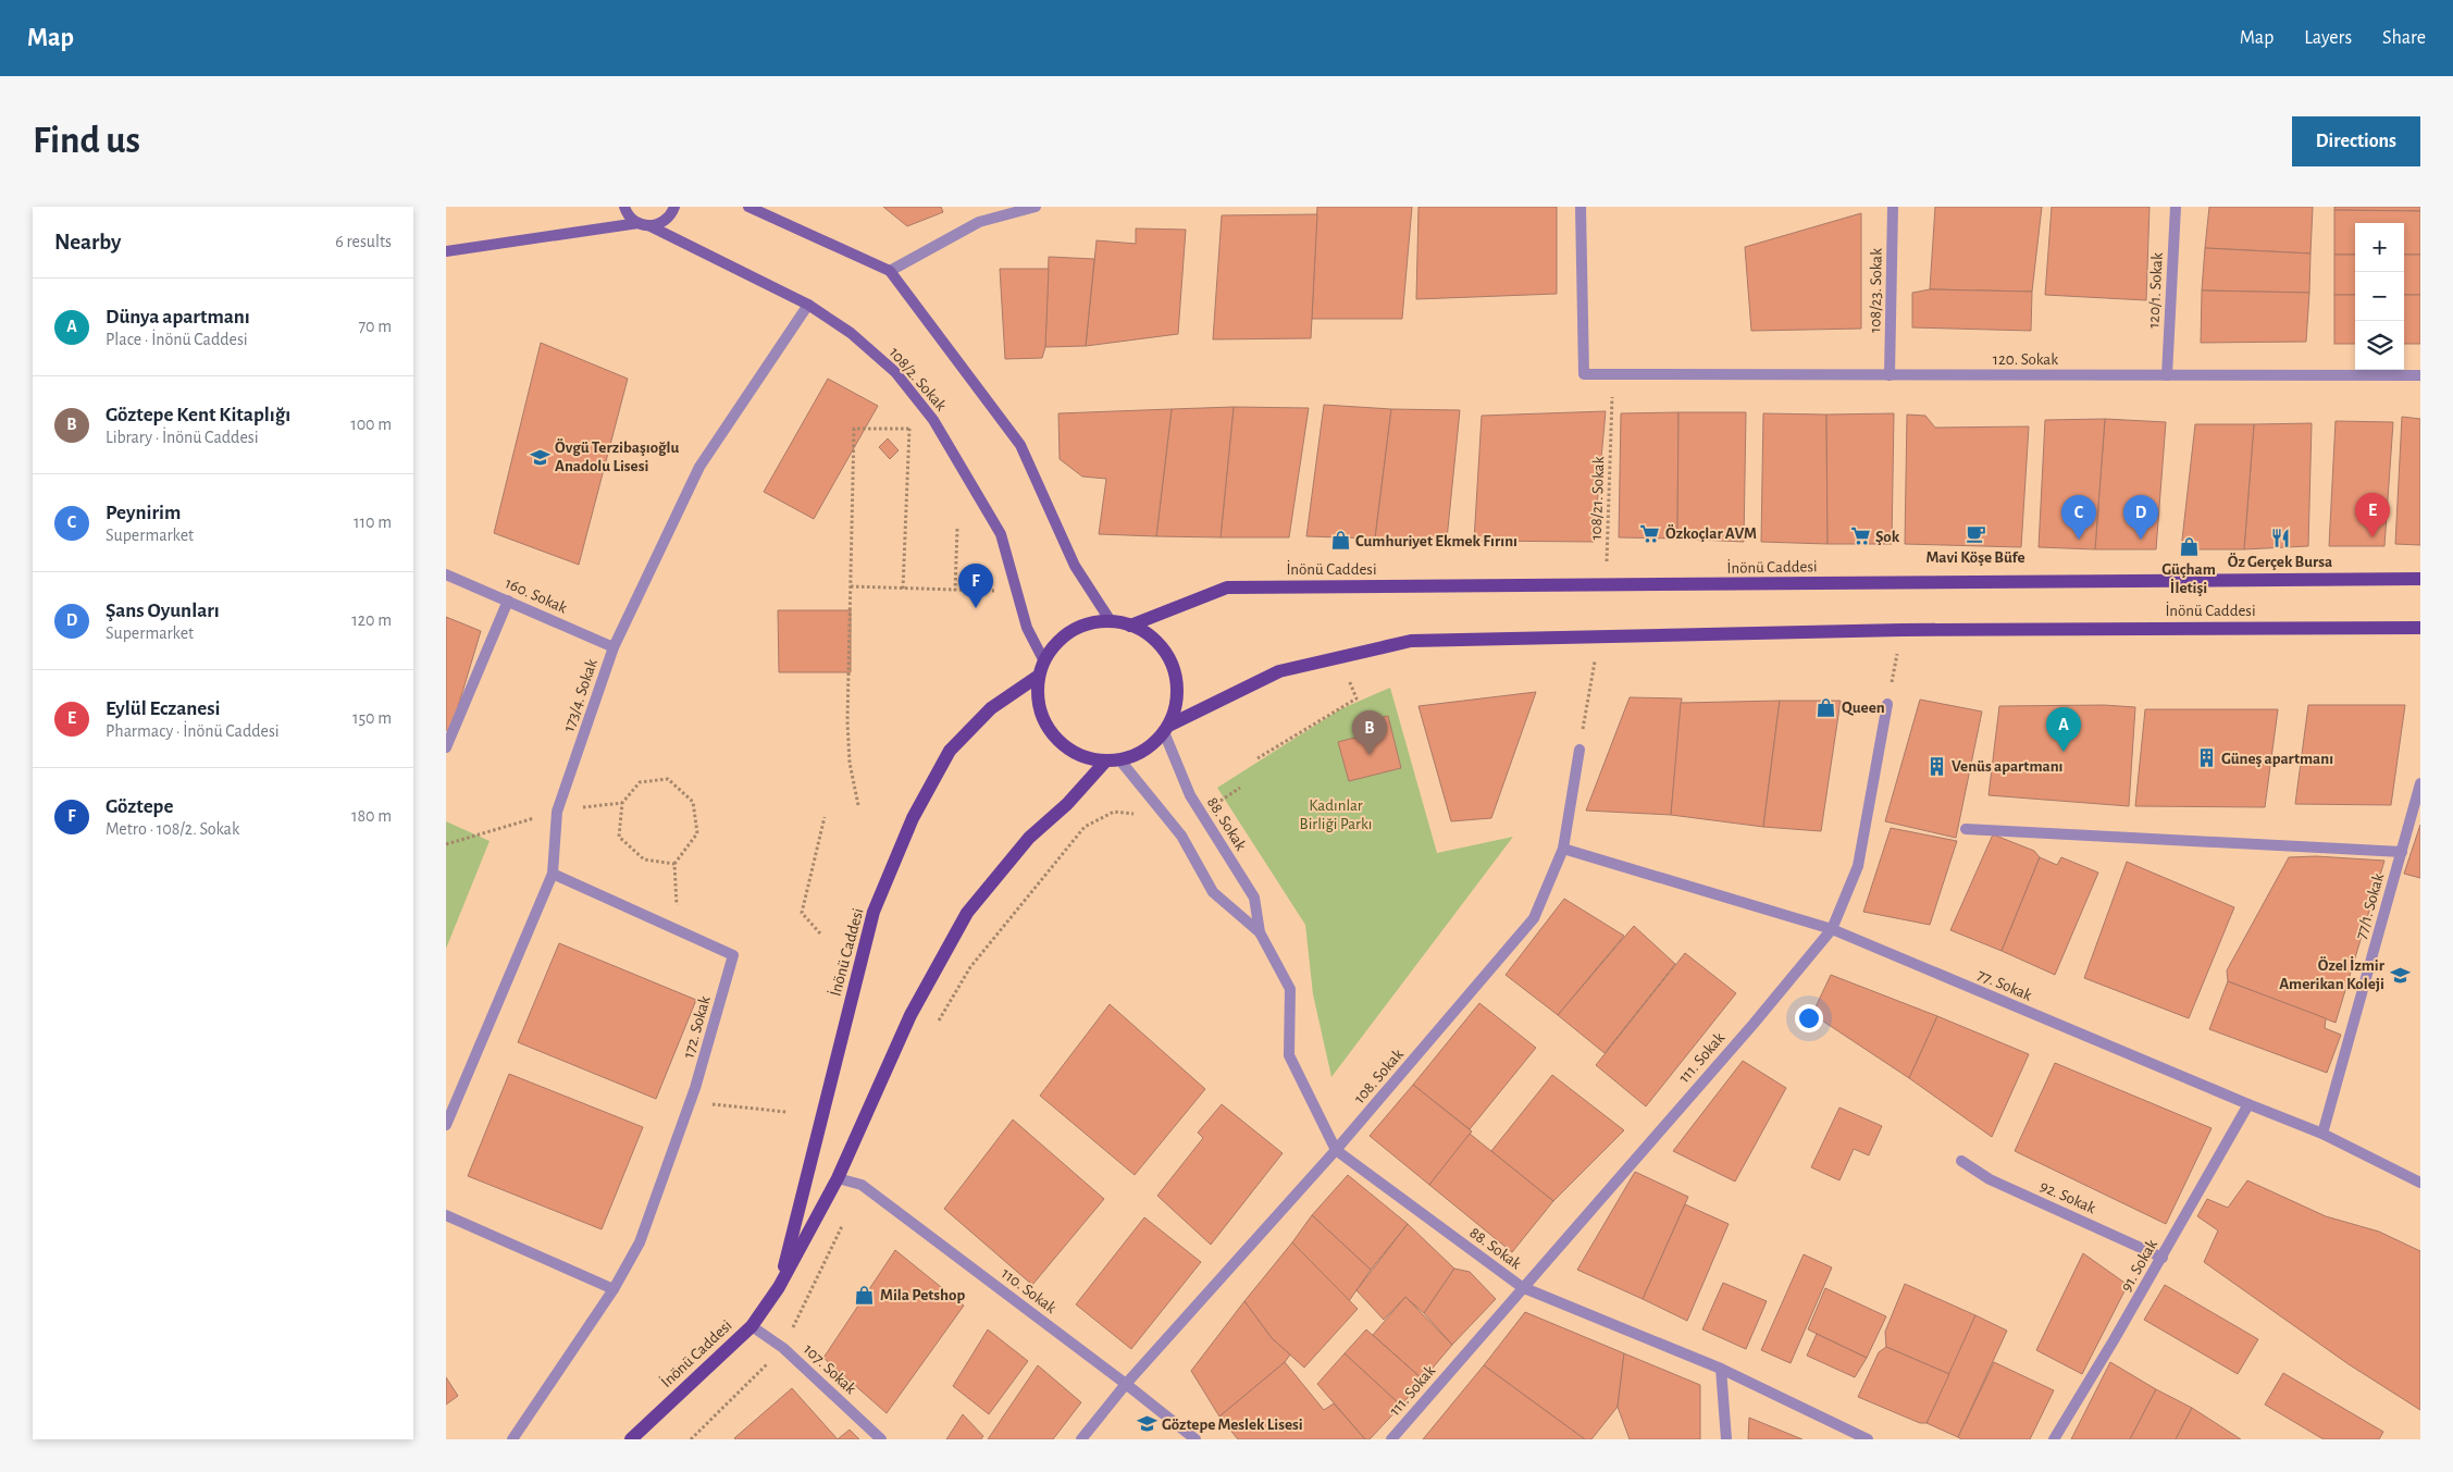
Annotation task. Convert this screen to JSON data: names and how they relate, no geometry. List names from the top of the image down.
{
  "streets": {
    "main road": ["108/2. Sokak", "İnönü Caddesi"],
    "street": [
      "108/23. Sokak",
      "120/1. Sokak",
      "120. Sokak",
      "160. Sokak",
      "173/4. Sokak",
      "88. Sokak",
      "77/1. Sokak",
      "77. Sokak",
      "172. Sokak",
      "111. Sokak",
      "108. Sokak",
      "92. Sokak",
      "91. Sokak",
      "110. Sokak",
      "107. Sokak"
    ],
    "path": ["108/21. Sokak"]
  },
  "crossings": [
    ["108/23. Sokak", "120. Sokak"],
    ["120/1. Sokak", "120. Sokak"],
    ["108/2. Sokak", "İnönü Caddesi"],
    ["108/2. Sokak", "173/4. Sokak"],
    ["108/2. Sokak", "88. Sokak"],
    ["108/21. Sokak", "İnönü Caddesi"],
    ["İnönü Caddesi", "88. Sokak"],
    ["İnönü Caddesi", "110. Sokak"],
    ["İnönü Caddesi", "107. Sokak"],
    ["160. Sokak", "173/4. Sokak"],
    ["173/4. Sokak", "172. Sokak"],
    ["88. Sokak", "111. Sokak"],
    ["88. Sokak", "108. Sokak"],
    ["77/1. Sokak", "77. Sokak"],
    ["77. Sokak", "111. Sokak"],
    ["77. Sokak", "108. Sokak"],
    ["77. Sokak", "91. Sokak"],
    ["108. Sokak", "110. Sokak"],
    ["92. Sokak", "91. Sokak"]
  ],
  "parks": ["Kadınlar Birliği Parkı"],
  "places": {
    "school or university": ["Övgü Terzibaşıoğlu Anadolu Lisesi", "Özel İzmir Amerikan Koleji", "Göztepe Meslek Lisesi"],
    "supermarket": ["Özkoçlar AVM", "Şok"],
    "cafe": ["Mavi Köşe Büfe"],
    "restaurant": ["Öz Gerçek Bursa"],
    "shop": [
      "Cumhuriyet Ekmek Fırını",
      "Güçham İletişi",
      "Queen",
      "Mila Petshop"
    ],
    "building": ["Güneş apartmanı", "Venüs apartmanı"]
  },
  "page": {
    "header": "Map",
    "nav": ["Map", "Layers", "Share"],
    "buttons": "Directions",
    "title": "Find us",
    "heading": ["Nearby", "6 results"],
    "map_buttons": ["+", "−"],
    "list": [
      {
        "mark": "A",
        "name": "Dünya apartmanı",
        "note": "Place · İnönü Caddesi",
        "value": "70 m"
      },
      {
        "mark": "B",
        "name": "Göztepe Kent Kitaplığı",
        "note": "Library · İnönü Caddesi",
        "value": "100 m"
      },
      {
        "mark": "C",
        "name": "Peynirim",
        "note": "Supermarket",
        "value": "110 m"
      },
      {
        "mark": "D",
        "name": "Şans Oyunları",
        "note": "Supermarket",
        "value": "120 m"
      },
      {
        "mark": "E",
        "name": "Eylül Eczanesi",
        "note": "Pharmacy · İnönü Caddesi",
        "value": "150 m"
      },
      {
        "mark": "F",
        "name": "Göztepe",
        "note": "Metro · 108/2. Sokak",
        "value": "180 m"
      }
    ],
    "pins": [
      "E",
      "C",
      "D",
      "F",
      "A",
      "B"
    ]
  }
}
